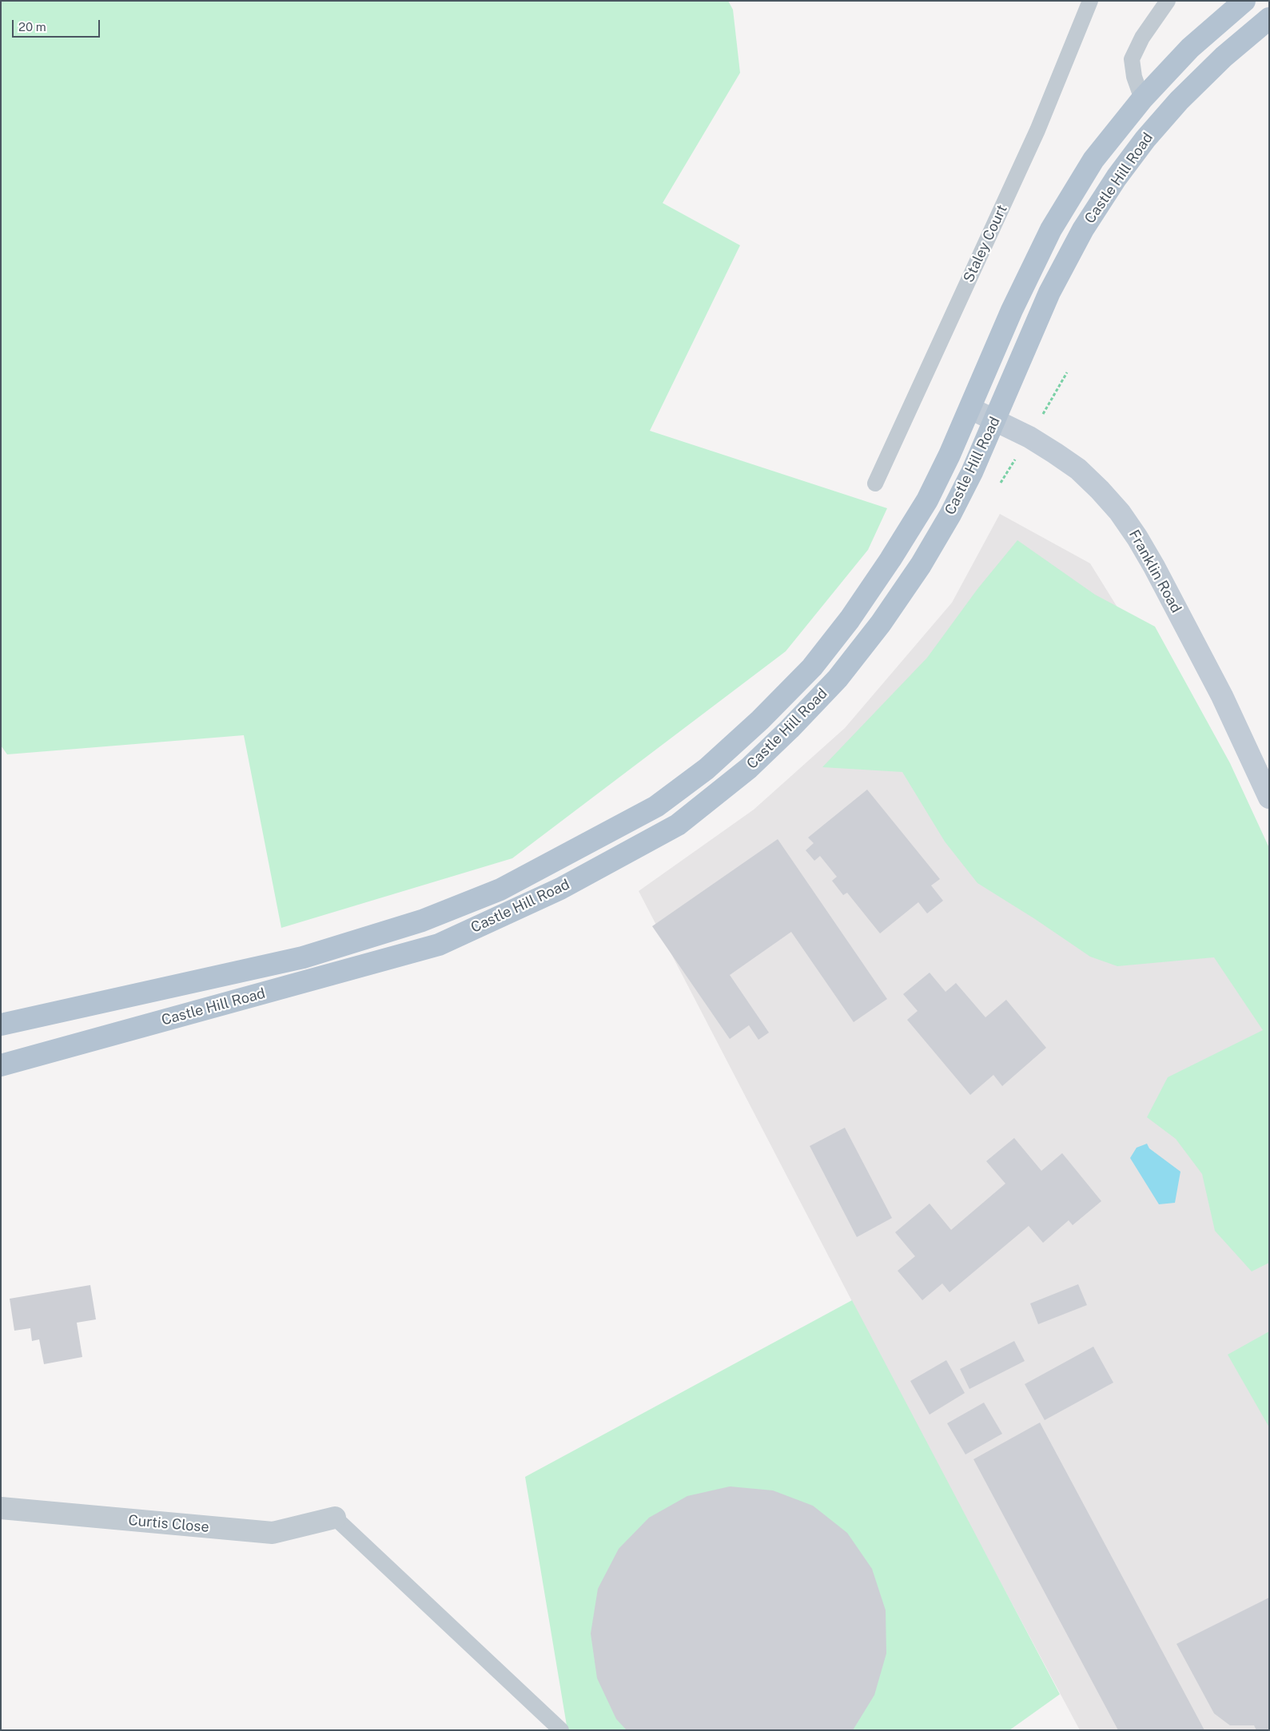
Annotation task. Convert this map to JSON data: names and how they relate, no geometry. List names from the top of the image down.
{
  "streets": {
    "main road": ["Castle Hill Road"],
    "street": ["Franklin Road", "Curtis Close"],
    "lane": ["Staley Court"]
  },
  "crossings": [
    ["Castle Hill Road", "Franklin Road"]
  ],
  "scale_bar": "20 m"
}
